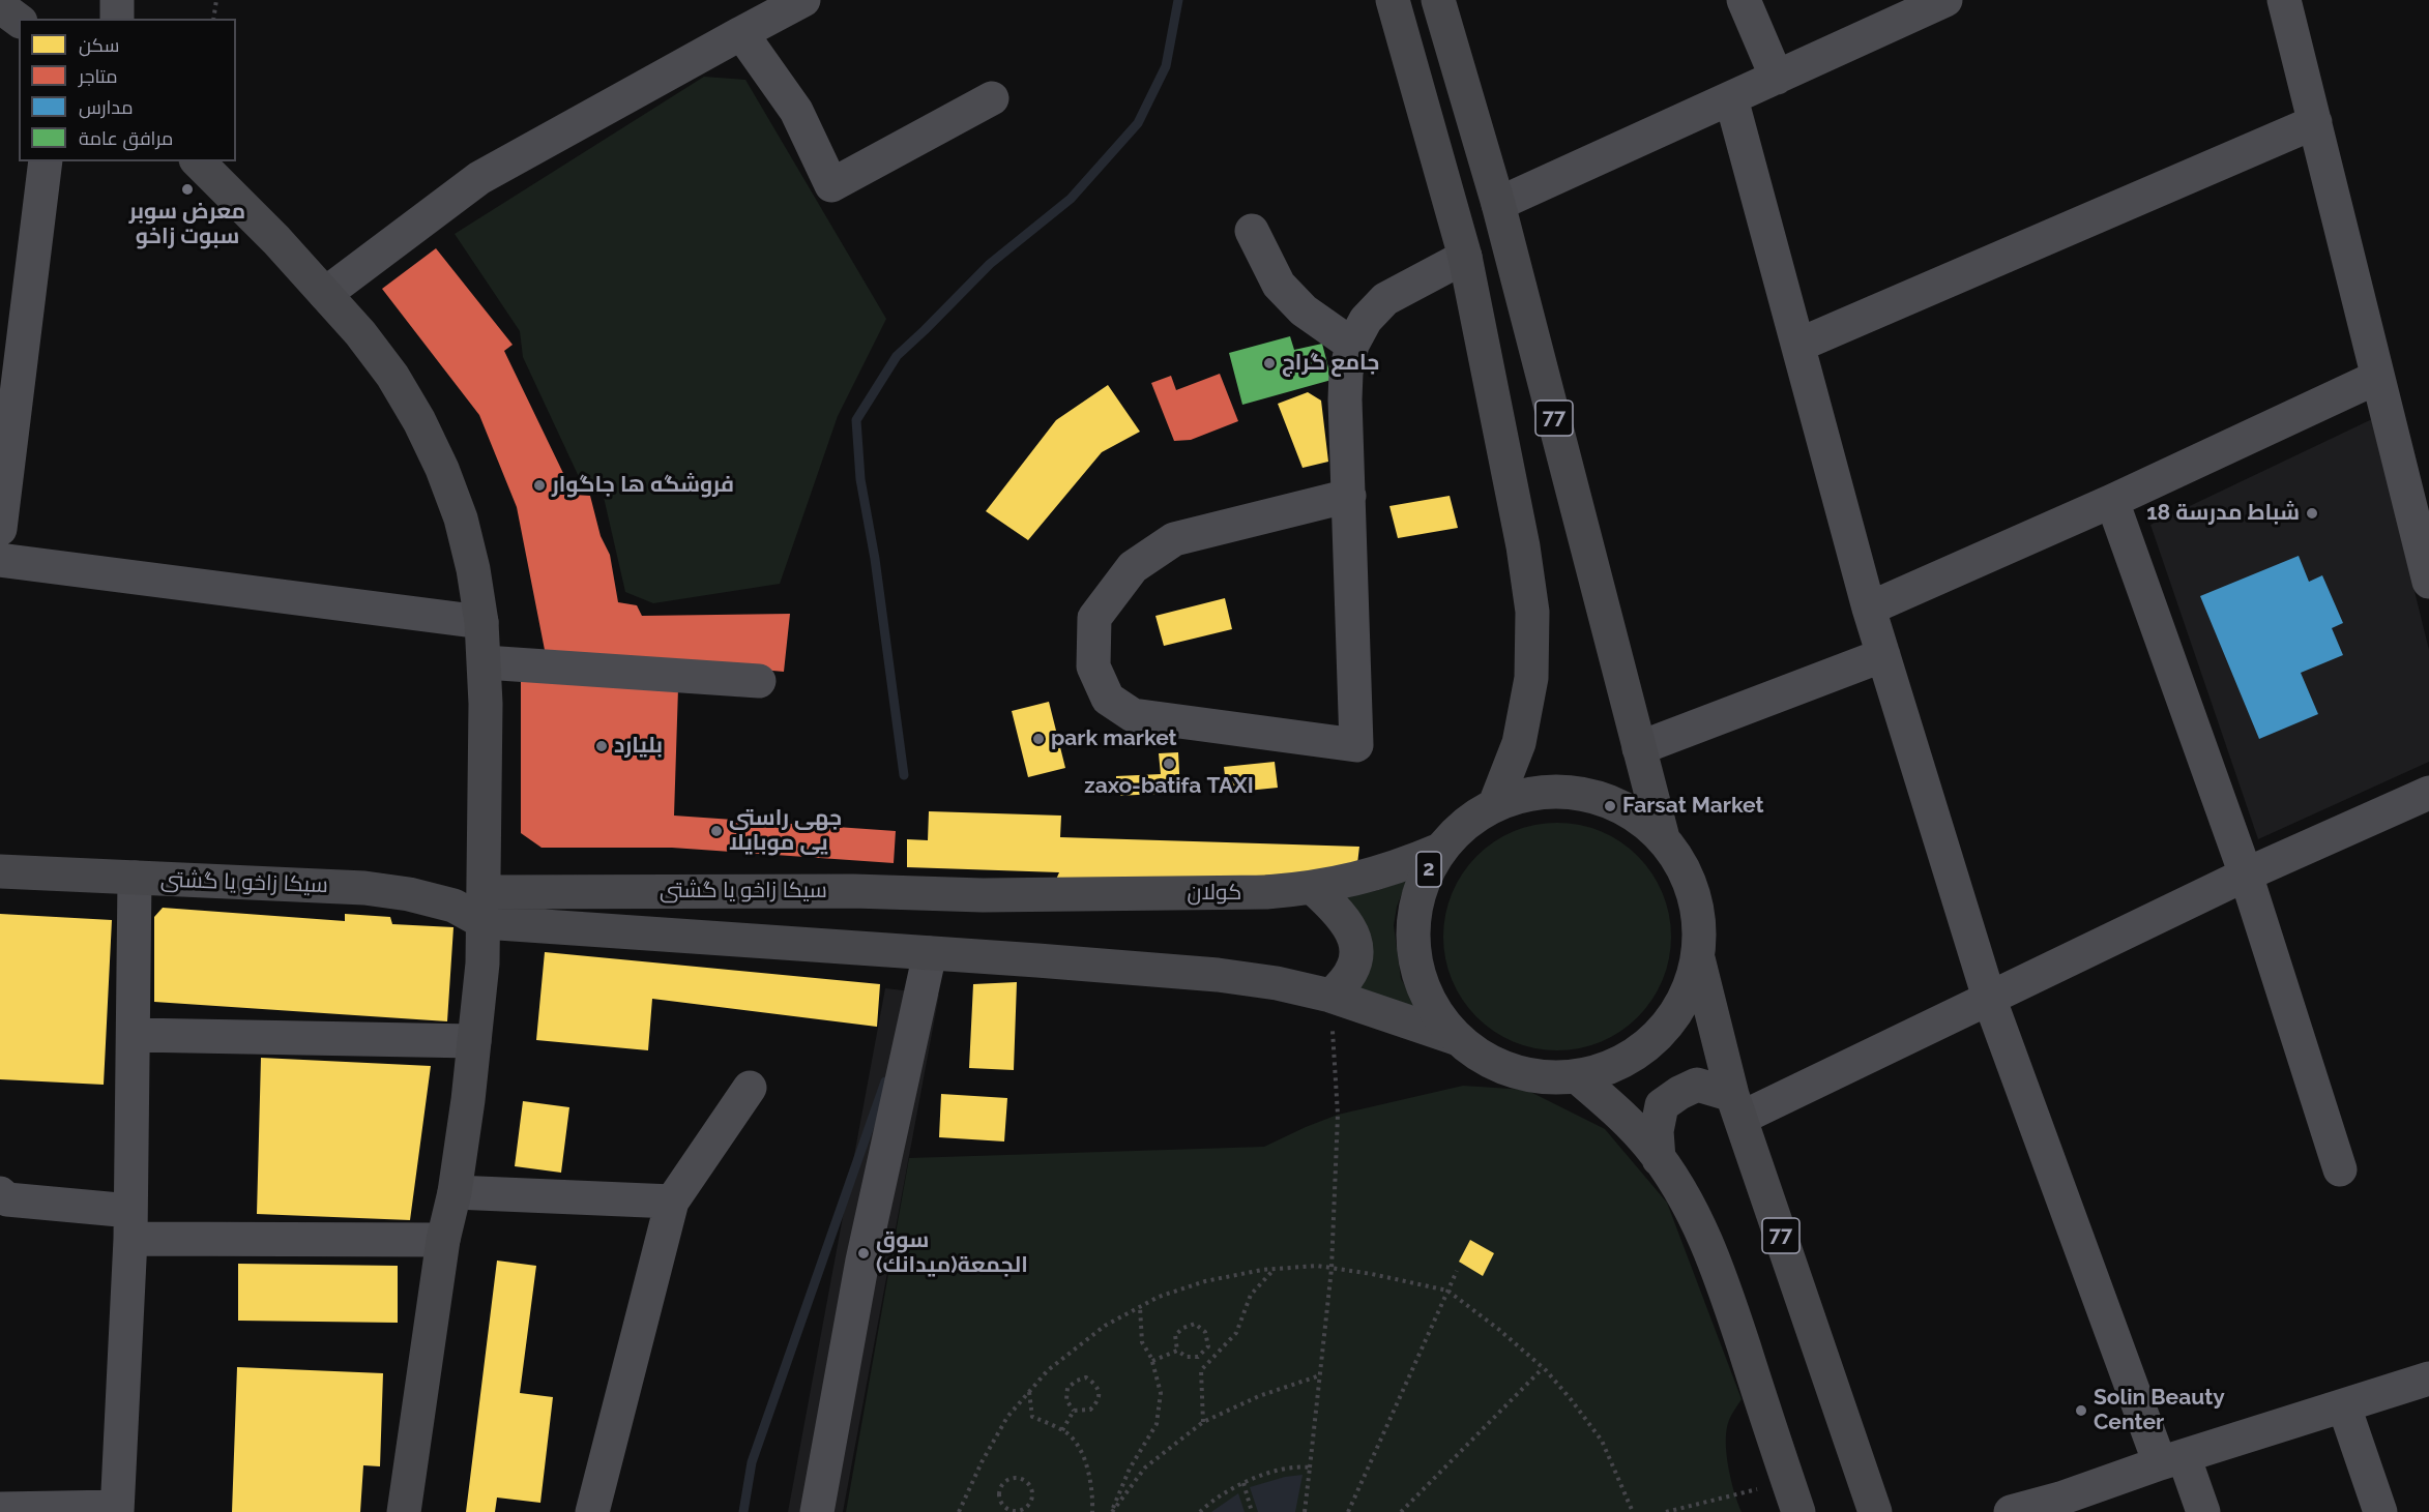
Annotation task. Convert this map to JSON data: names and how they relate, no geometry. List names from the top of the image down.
{
  "streets": {
    "main road": [
      "77",
      "2",
      "سیکا زاخو یا گشتى",
      "كولان"
    ]
  },
  "crossings": [
    ["77", "2"],
    ["2", "كولان"],
    ["سیکا زاخو یا گشتى", "كولان"]
  ],
  "places": [
    "معرض سوبر سبوت زاخو",
    "جامع گراج",
    "فروشگه ها جاگوار",
    "18 شباط مدرسة",
    "park market",
    "بليارد",
    "zaxo-batifa TAXI",
    "Farsat Market",
    "جهى راستى يى موبايلا",
    "سوق الجمعة(ميدانك)",
    "Solin Beauty Center"
  ],
  "legend": [
    "سكن",
    "متاجر",
    "مدارس",
    "مرافق عامة"
  ]
}
